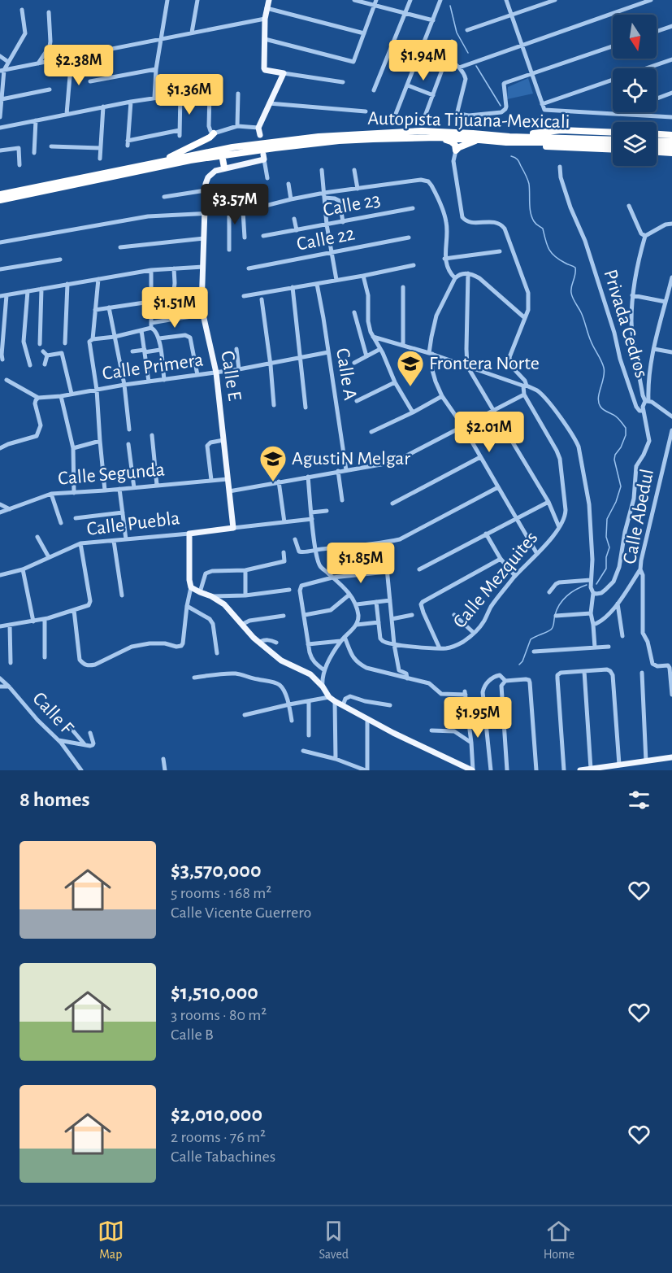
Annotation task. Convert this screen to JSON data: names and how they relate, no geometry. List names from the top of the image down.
{
  "streets": {
    "highway": ["Autopista Tijuana-Mexicali"],
    "main road": ["Calle E", "Calle Puebla"],
    "street": [
      "Calle 23",
      "Calle 22",
      "Privada Cedros",
      "Calle Primera",
      "Calle A",
      "Calle Segunda",
      "Calle Abedul",
      "Calle Mezquites",
      "Calle F"
    ]
  },
  "crossings": [
    ["Calle Primera", "Calle A"],
    ["Calle Primera", "Calle E"],
    ["Calle E", "Calle Segunda"],
    ["Calle E", "Calle Puebla"]
  ],
  "places": {
    "school or university": ["Frontera Norte", "AgustiN Melgar"]
  },
  "north": "bottom",
  "page": {
    "price": [
      "$1.94M",
      "$2.38M",
      "$1.36M",
      "$3.57M",
      "$1.51M",
      "$2.01M",
      "$1.85M",
      "$1.95M"
    ],
    "heading": "8 homes",
    "list": [
      {
        "name": "$3,570,000",
        "note": "5 rooms · 168 m² · Calle Vicente Guerrero"
      },
      {
        "name": "$1,510,000",
        "note": "3 rooms · 80 m² · Calle B"
      },
      {
        "name": "$2,010,000",
        "note": "2 rooms · 76 m² · Calle Tabachines"
      }
    ],
    "tabs": ["Map", "Saved", "Home"]
  }
}
